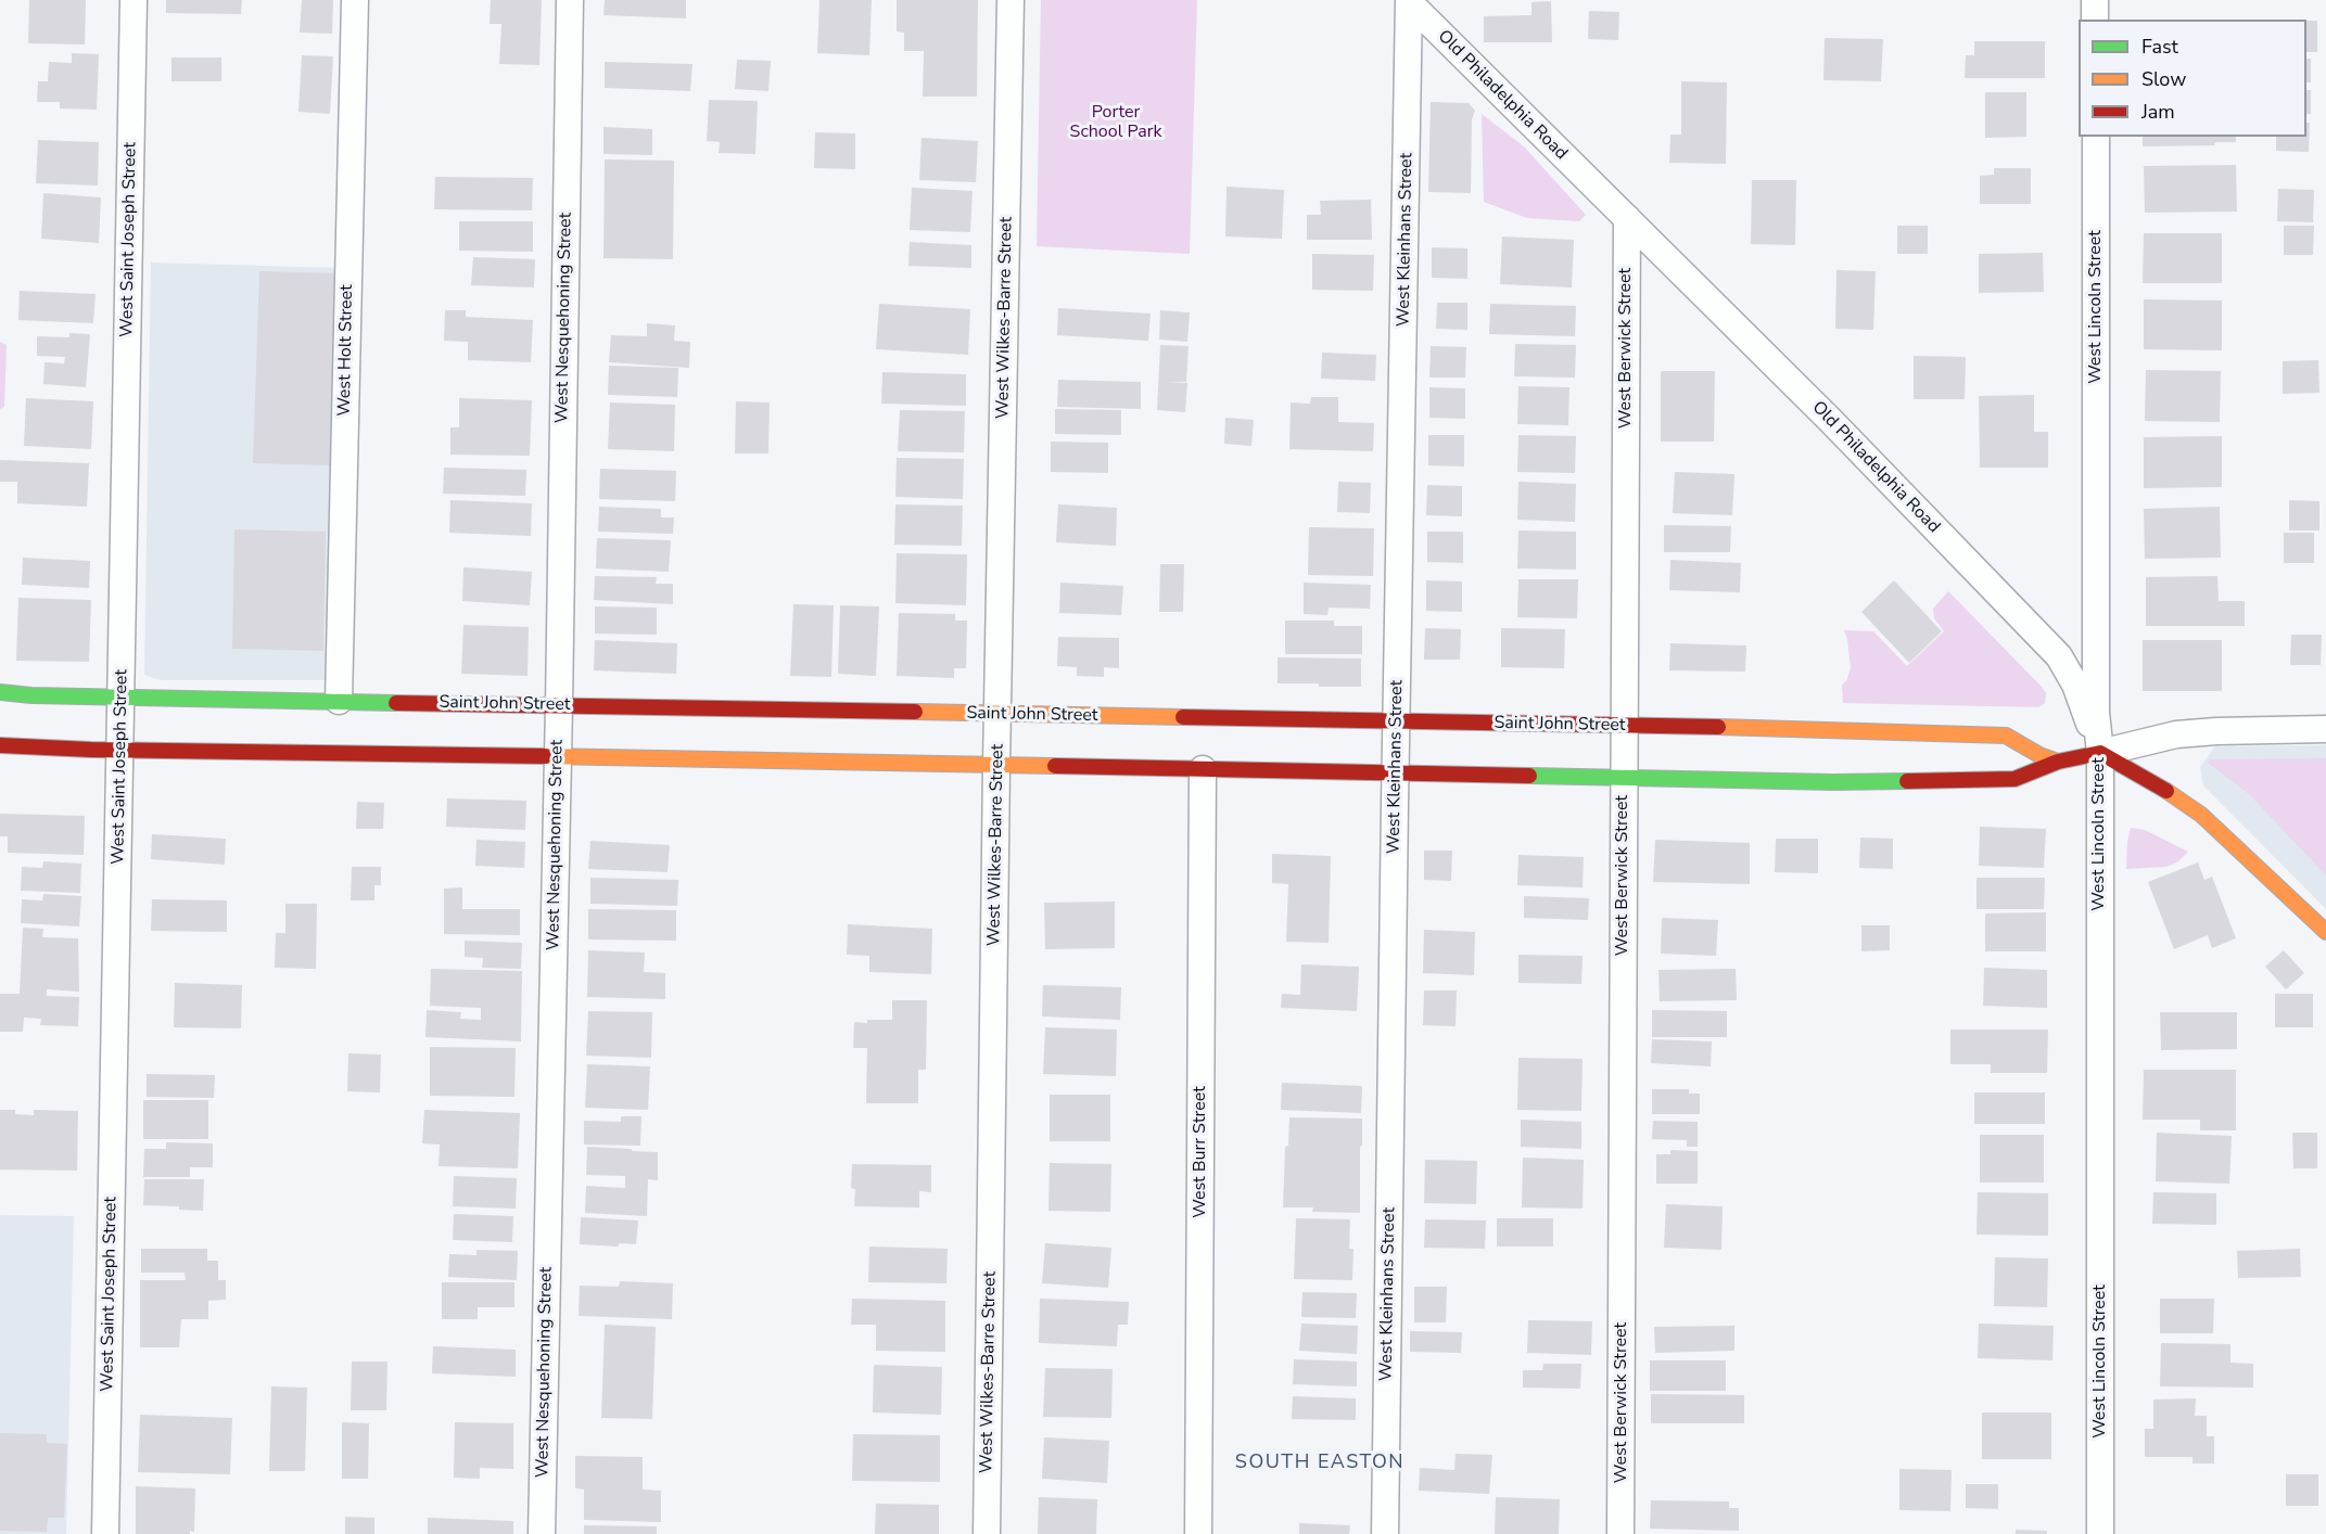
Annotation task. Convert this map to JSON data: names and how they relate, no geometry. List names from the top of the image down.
{
  "streets": {
    "main road": ["Saint John Street"],
    "street": [
      "Old Philadelphia Road",
      "West Saint Joseph Street",
      "West Kleinhans Street",
      "West Lincoln Street",
      "West Nesquehoning Street",
      "West Wilkes-Barre Street",
      "West Berwick Street",
      "West Holt Street",
      "West Burr Street"
    ]
  },
  "crossings": [
    ["Old Philadelphia Road", "West Kleinhans Street"],
    ["Old Philadelphia Road", "West Lincoln Street"],
    ["Old Philadelphia Road", "West Berwick Street"],
    ["West Saint Joseph Street", "Saint John Street"],
    ["West Kleinhans Street", "Saint John Street"],
    ["West Nesquehoning Street", "Saint John Street"],
    ["West Wilkes-Barre Street", "Saint John Street"],
    ["West Berwick Street", "Saint John Street"],
    ["West Holt Street", "Saint John Street"]
  ],
  "districts": ["SOUTH EASTON"],
  "parks": ["Porter School Park"],
  "legend": ["Fast", "Slow", "Jam"]
}
